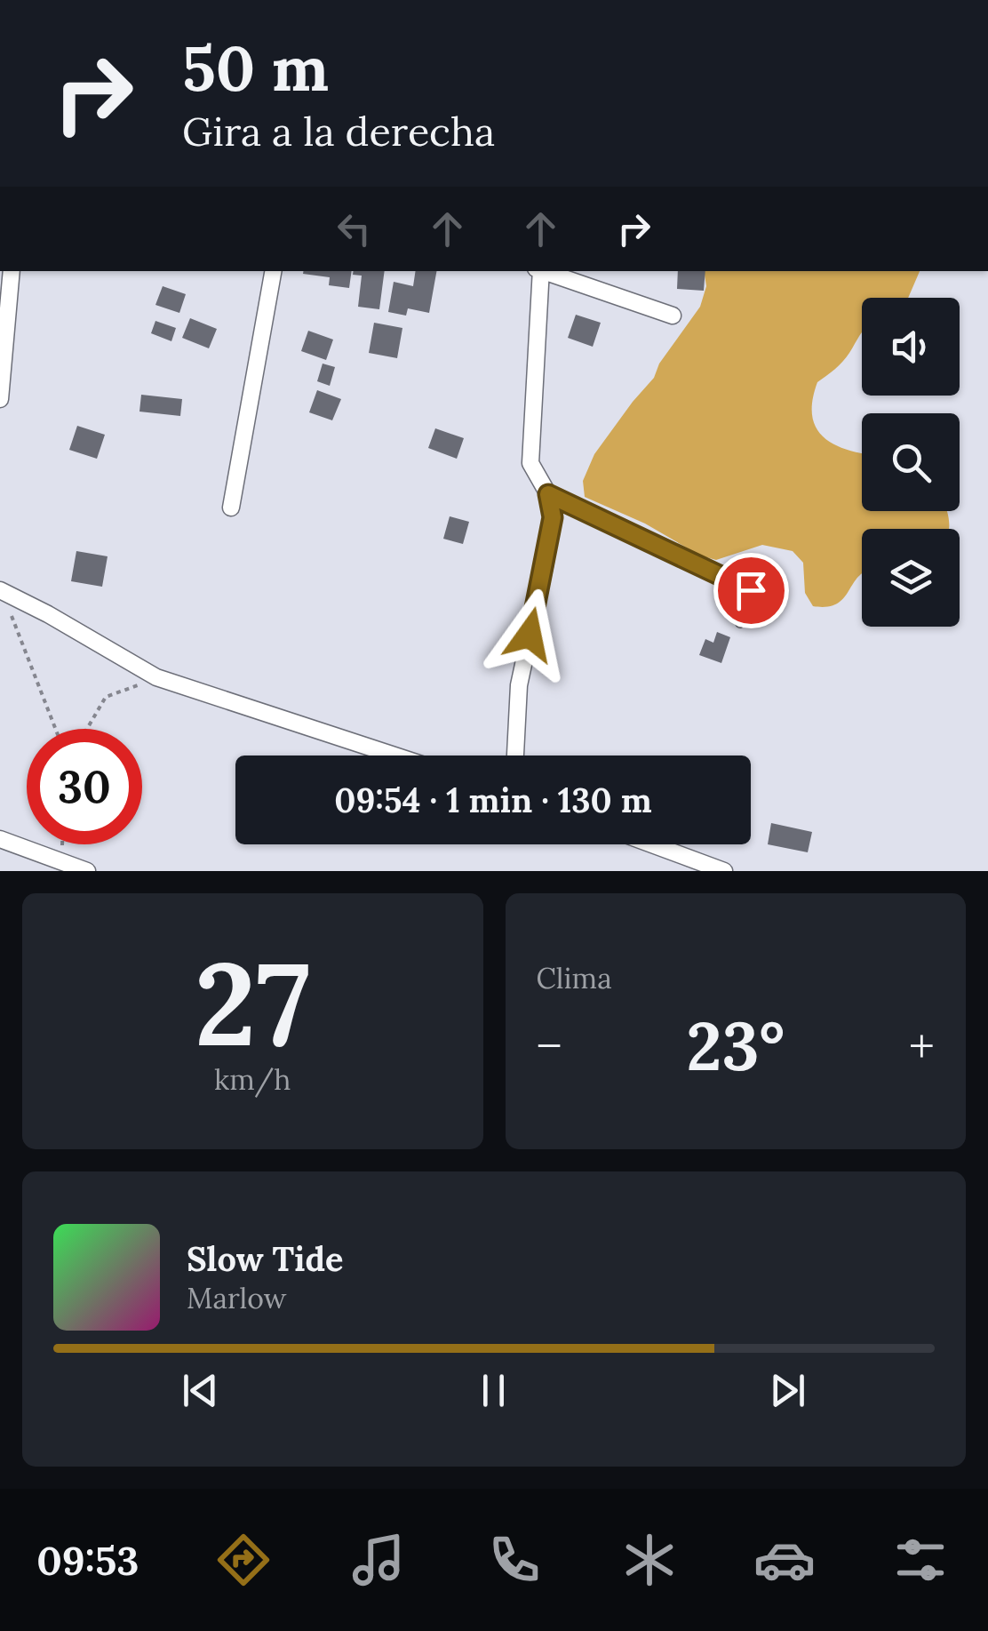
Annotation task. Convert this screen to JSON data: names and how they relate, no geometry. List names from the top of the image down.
{
  "page": {
    "turn": ["50 m", "Gira a la derecha"],
    "limit": "30",
    "trip": "09:54 · 1 min · 130 m",
    "tile": [
      ["27", "km/h"],
      "Clima"
    ],
    "heat": ["−", "23°", "+"],
    "song": ["Slow Tide", "Marlow"],
    "tabs": "09:53"
  }
}
